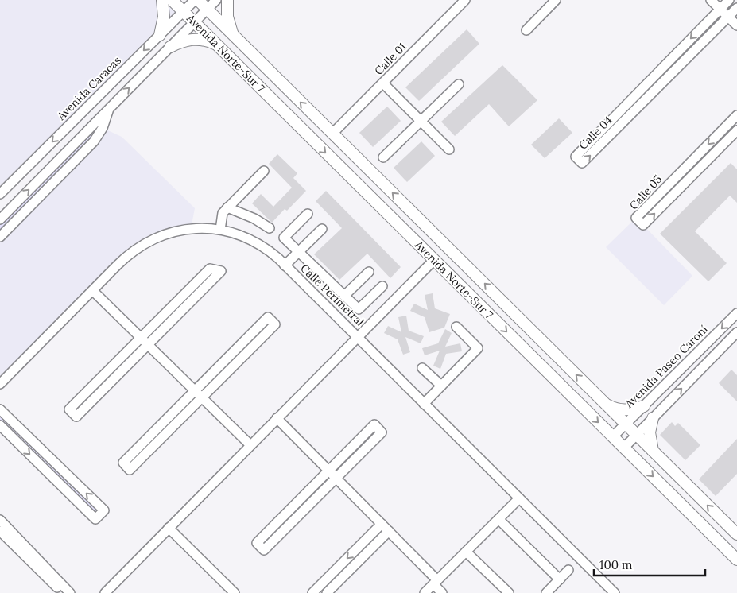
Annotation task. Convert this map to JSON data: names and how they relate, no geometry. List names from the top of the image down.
{
  "streets": {
    "main road": ["Avenida Norte-Sur 7"],
    "street": [
      "Calle 01",
      "Avenida Caracas",
      "Calle 04",
      "Calle 05",
      "Calle Perimetral",
      "Avenida Paseo Caroní"
    ]
  },
  "crossings": [
    ["Avenida Norte-Sur 7", "Calle 01"],
    ["Avenida Norte-Sur 7", "Avenida Caracas"],
    ["Avenida Norte-Sur 7", "Avenida Paseo Caroní"]
  ],
  "scale_bar": "100 m"
}
